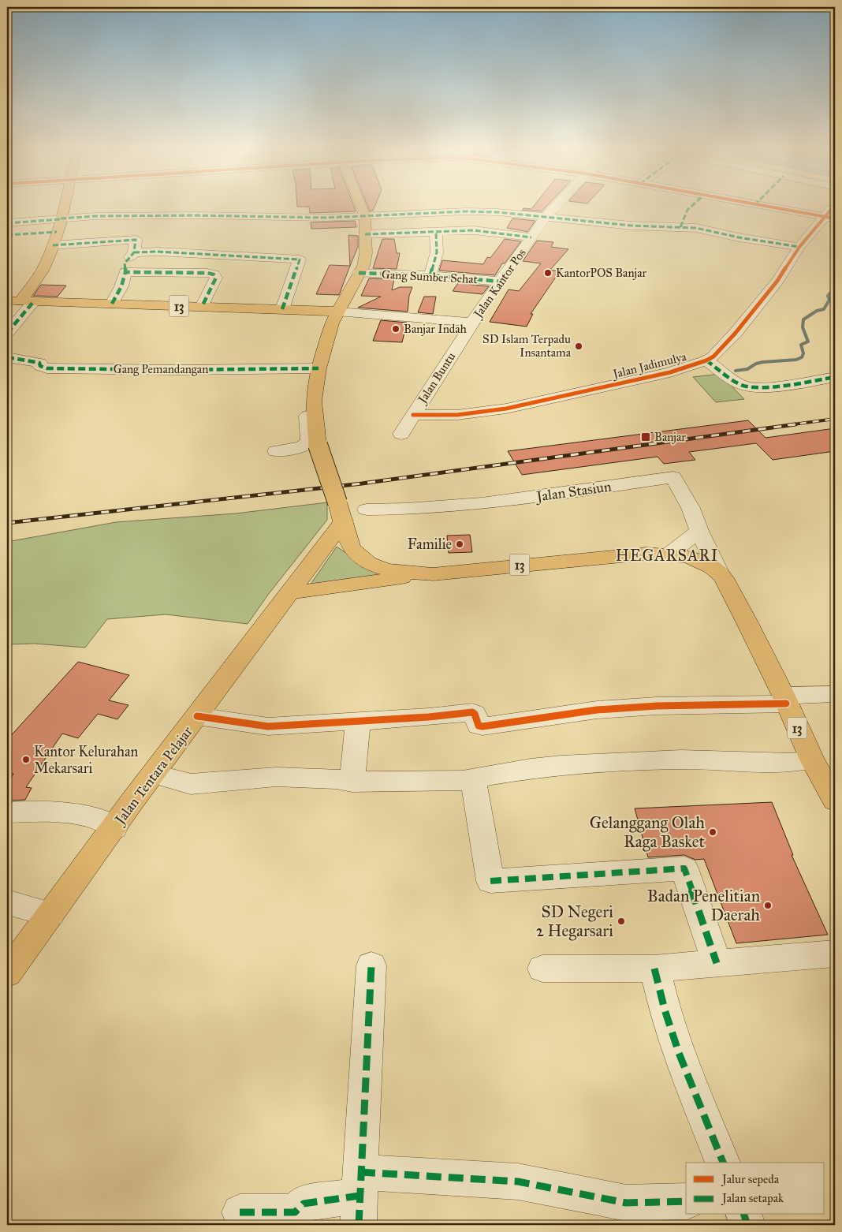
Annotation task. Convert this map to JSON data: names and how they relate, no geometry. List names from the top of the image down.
{
  "streets": {
    "main road": ["13", "Jalan Tentara Pelajar"],
    "street": [
      "Gang Sumber Sehat",
      "Jalan Kantor Pos",
      "Jalan Jadimulya",
      "Gang Pemandangan",
      "Jalan Buntu",
      "Jalan Stasiun"
    ]
  },
  "crossings": [
    ["Gang Sumber Sehat", "Jalan Kantor Pos"],
    ["Gang Sumber Sehat", "13"],
    ["Jalan Kantor Pos", "13"],
    ["Jalan Kantor Pos", "Jalan Buntu"],
    ["13", "Gang Pemandangan"],
    ["13", "Jalan Stasiun"],
    ["13", "Jalan Tentara Pelajar"],
    ["Jalan Jadimulya", "Jalan Buntu"]
  ],
  "districts": ["HEGARSARI"],
  "places": {
    "other": [
      "KantorPOS Banjar",
      "Banjar Indah",
      "SD Islam Terpadu Insantama",
      "Familie",
      "Kantor Kelurahan Mekarsari",
      "Gelanggang Olah Raga Basket",
      "Badan Penelitian Daerah",
      "SD Negeri 2 Hegarsari"
    ],
    "transit": ["Banjar"]
  },
  "legend": ["Jalur sepeda", "Jalan setapak"]
}
